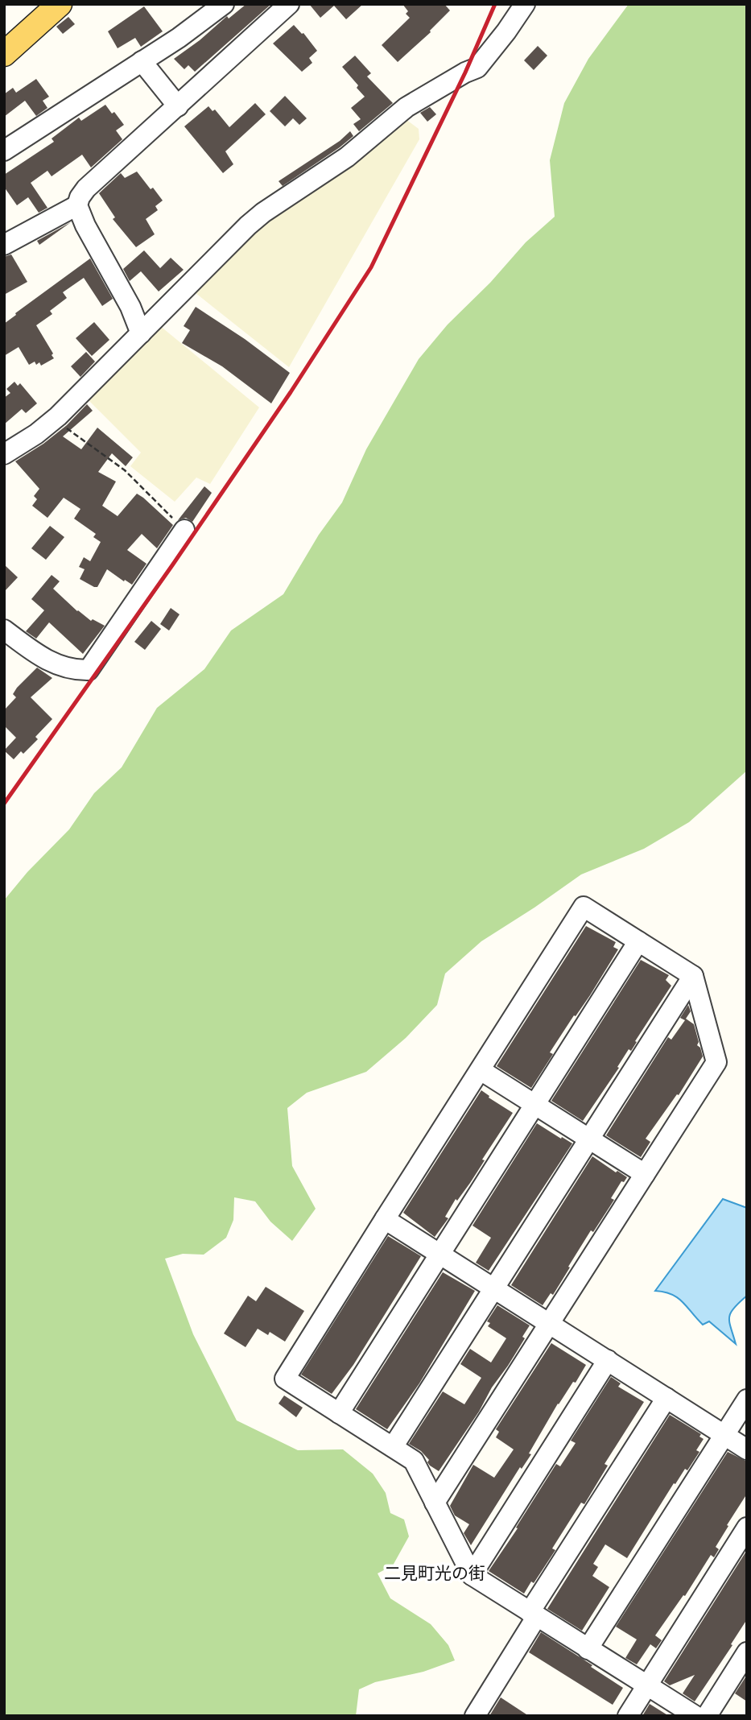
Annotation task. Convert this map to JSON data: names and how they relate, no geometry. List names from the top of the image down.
{
  "districts": ["二見町光の街"]
}
